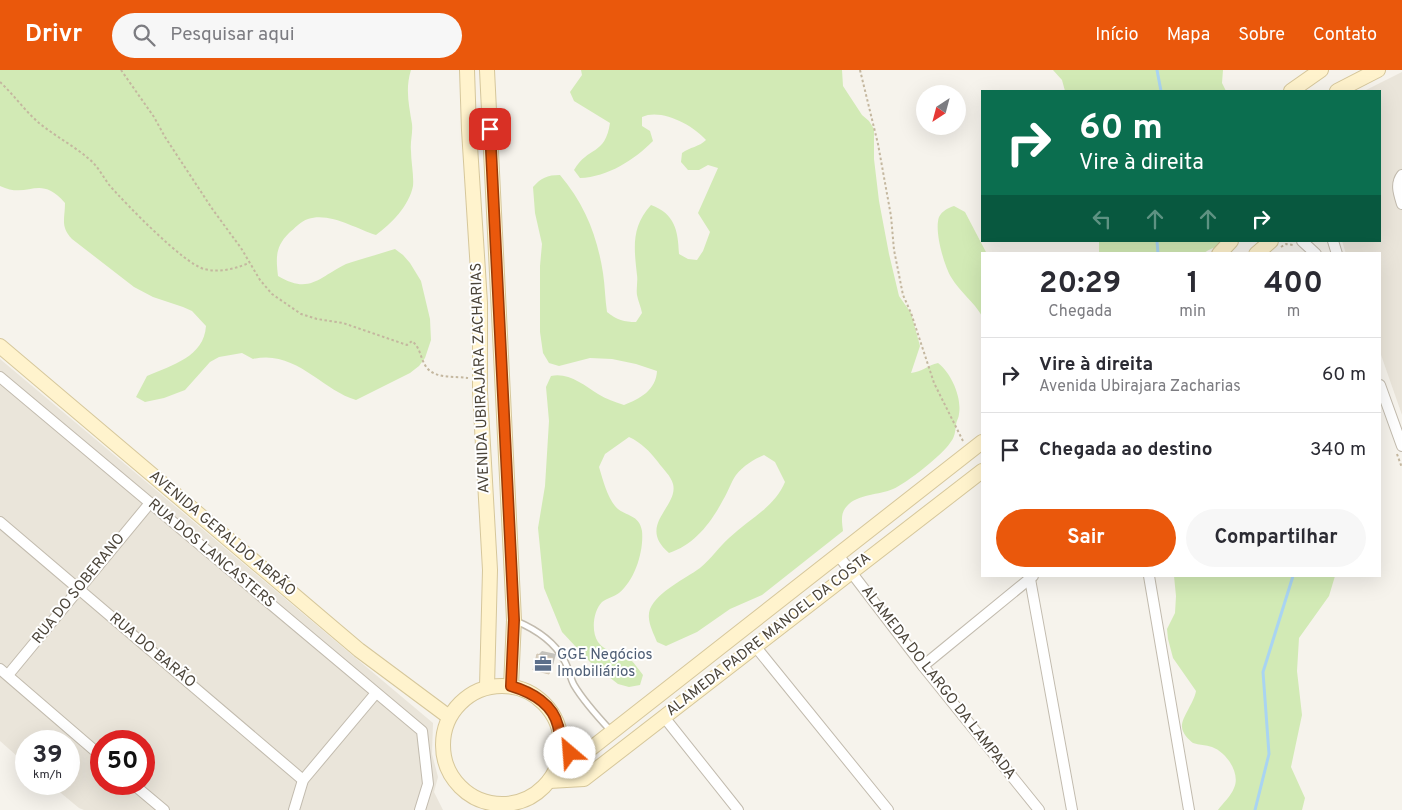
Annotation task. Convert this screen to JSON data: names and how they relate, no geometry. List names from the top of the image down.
{
  "streets": {
    "main road": ["AVENIDA UBIRAJARA ZACHARIAS", "AVENIDA GERALDO ABRÃO", "ALAMEDA PADRE MANOEL DA COSTA"],
    "street": [
      "RUA DOS LANCASTERS",
      "RUA DO SOBERANO",
      "RUA DO BARÃO",
      "ALAMEDA DO LARGO DA LAMPADA"
    ]
  },
  "crossings": [
    ["AVENIDA UBIRAJARA ZACHARIAS", "AVENIDA GERALDO ABRÃO"],
    ["AVENIDA UBIRAJARA ZACHARIAS", "ALAMEDA PADRE MANOEL DA COSTA"],
    ["AVENIDA GERALDO ABRÃO", "ALAMEDA PADRE MANOEL DA COSTA"],
    ["RUA DOS LANCASTERS", "RUA DO SOBERANO"],
    ["RUA DO SOBERANO", "RUA DO BARÃO"],
    ["ALAMEDA PADRE MANOEL DA COSTA", "ALAMEDA DO LARGO DA LAMPADA"]
  ],
  "places": {
    "office": ["GGE Negócios Imobiliários"]
  },
  "north": "bottom left",
  "page": {
    "header": "Drivr",
    "search": "Pesquisar aqui",
    "nav": [
      "Início",
      "Mapa",
      "Sobre",
      "Contato"
    ],
    "turn": ["60 m", "Vire à direita"],
    "eta": [
      "20:29",
      "Chegada",
      "1",
      "min",
      "400",
      "m"
    ],
    "list": [
      {
        "name": "Vire à direita",
        "note": "Avenida Ubirajara Zacharias",
        "value": "60 m"
      },
      {
        "name": "Chegada ao destino",
        "value": "340 m"
      }
    ],
    "buttons": ["Sair", "Compartilhar"],
    "speed": "39 km/h",
    "limit": "50"
  }
}
